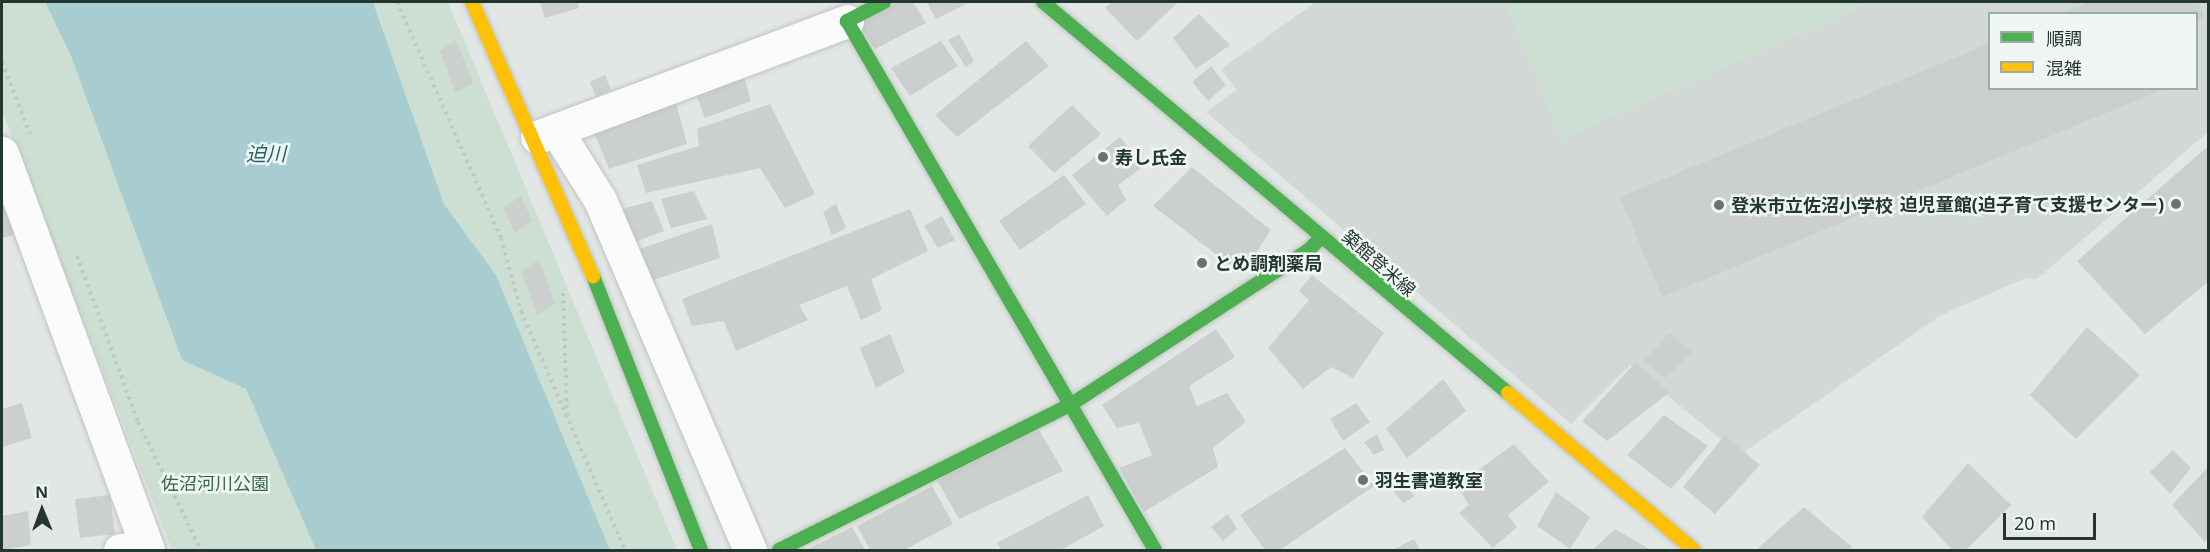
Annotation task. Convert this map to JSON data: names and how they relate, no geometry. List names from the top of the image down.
{
  "streets": {
    "street": ["築館登米線"]
  },
  "water": ["迫川"],
  "parks": ["佐沼河川公園"],
  "places": [
    "寿し氏金",
    "迫児童館(迫子育て支援センター)",
    "登米市立佐沼小学校",
    "とめ調剤薬局",
    "羽生書道教室"
  ],
  "legend": ["順調", "混雑"],
  "scale_bar": "20 m",
  "north": "top"
}
